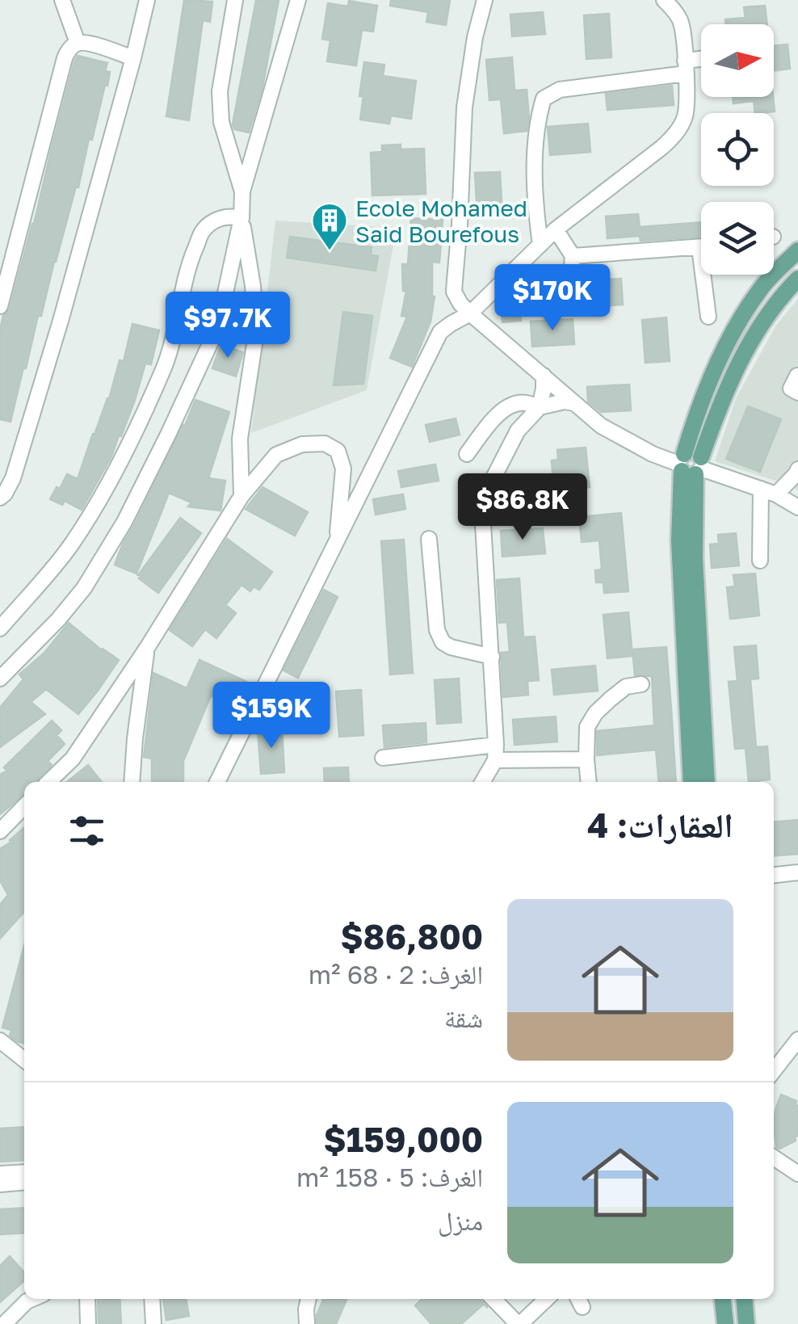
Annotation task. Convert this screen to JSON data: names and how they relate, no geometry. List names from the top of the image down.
{
  "places": {
    "building": ["Ecole Mohamed Said Bourefous"]
  },
  "north": "right",
  "page": {
    "price": [
      "$170K",
      "$97.7K",
      "$86.8K",
      "$159K"
    ],
    "heading": "العقارات: 4",
    "list": [
      {
        "name": "$86,800",
        "note": "الغرف: 2 · 68 m² · شقة"
      },
      {
        "name": "$159,000",
        "note": "الغرف: 5 · 158 m² · منزل"
      }
    ]
  }
}
